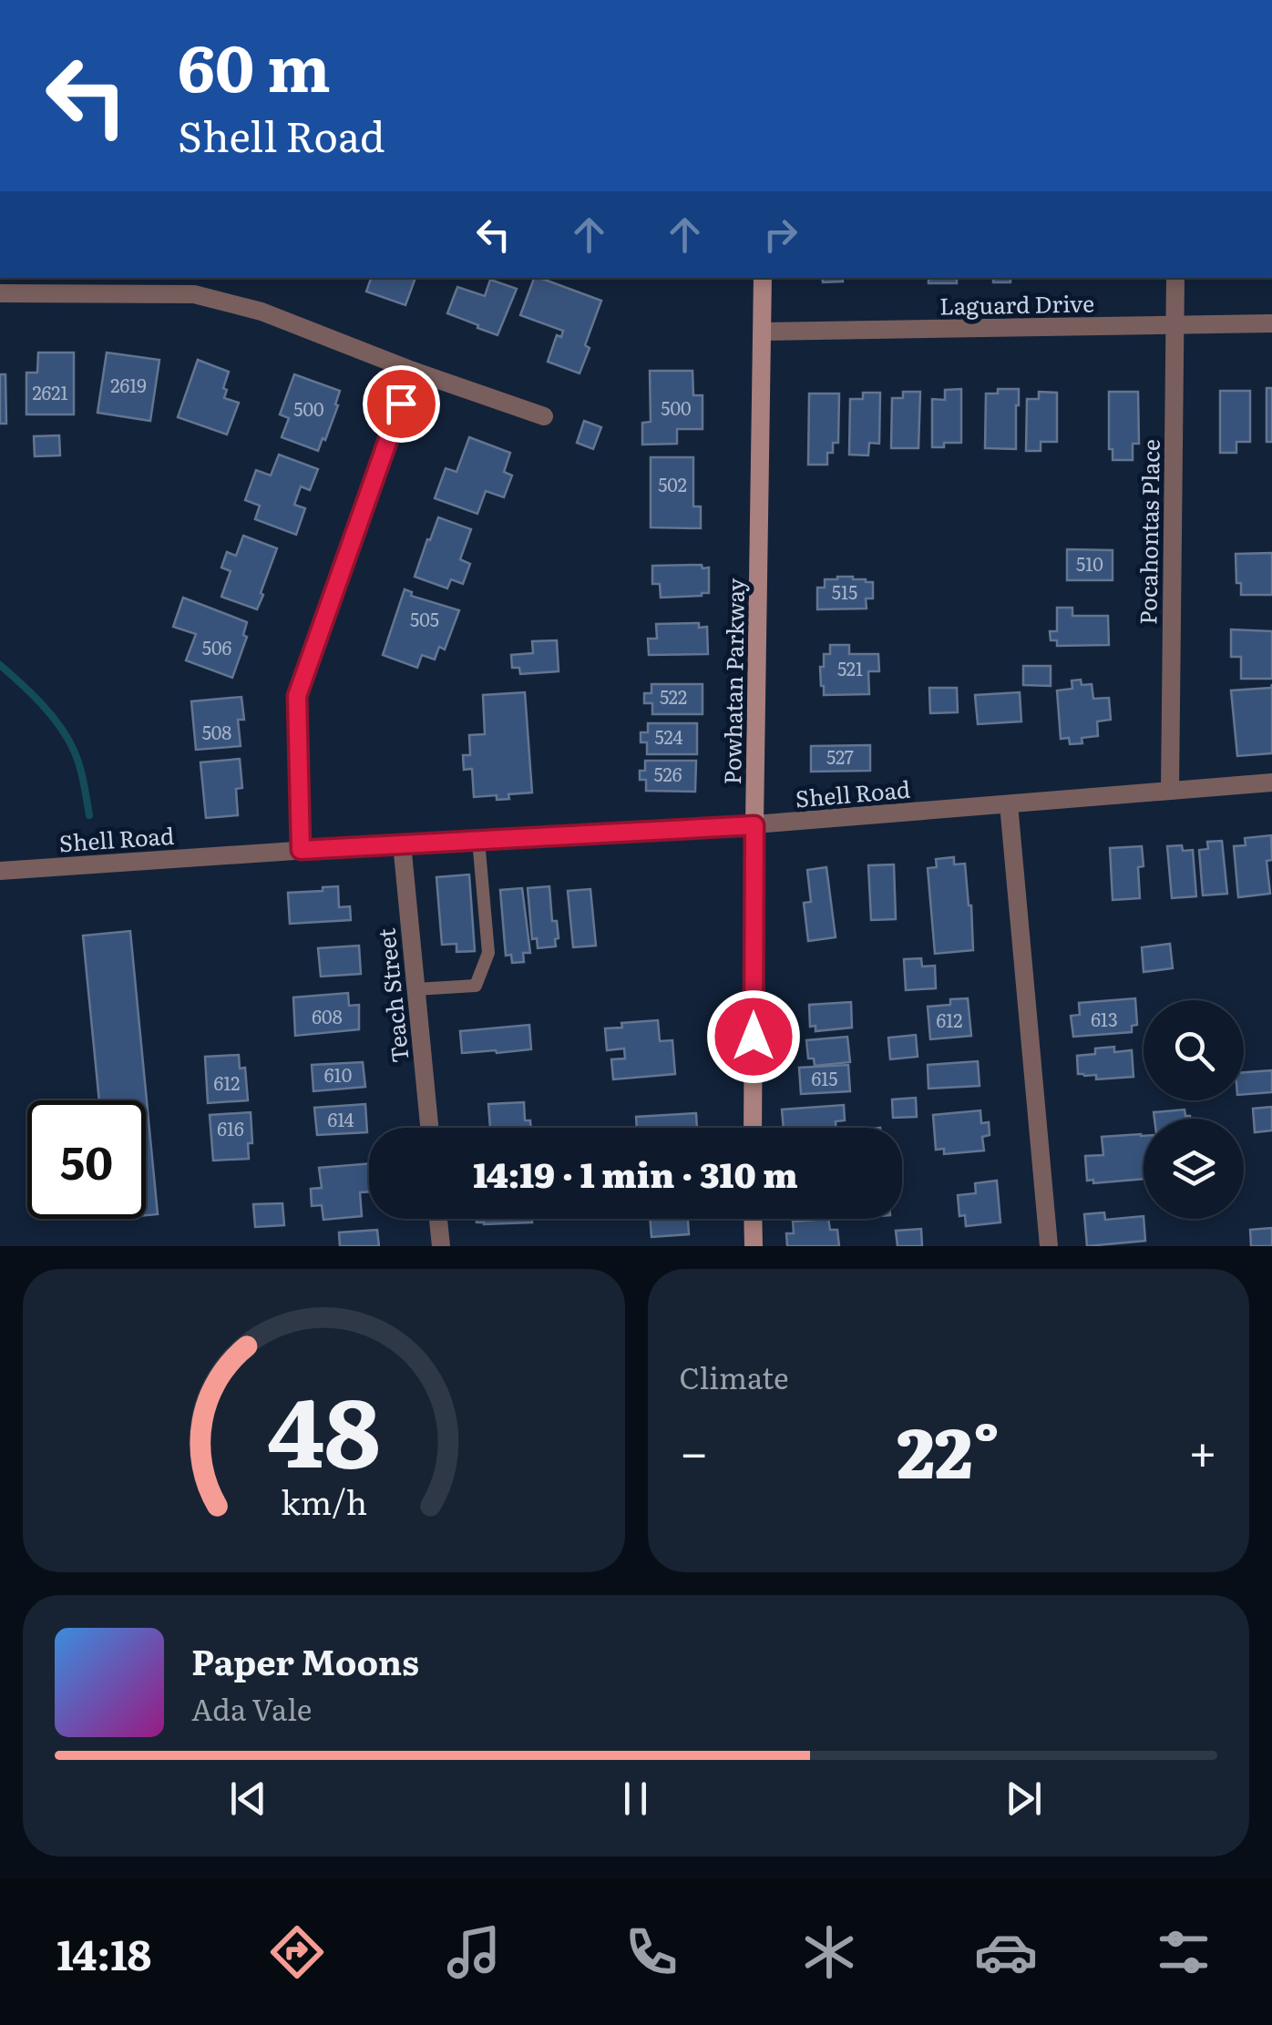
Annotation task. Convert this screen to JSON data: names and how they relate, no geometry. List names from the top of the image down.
{
  "streets": {
    "main road": ["Powhatan Parkway"],
    "street": [
      "Laguard Drive",
      "Pocahontas Place",
      "Shell Road",
      "Teach Street"
    ]
  },
  "crossings": [
    ["Laguard Drive", "Pocahontas Place"],
    ["Laguard Drive", "Powhatan Parkway"],
    ["Pocahontas Place", "Shell Road"],
    ["Powhatan Parkway", "Shell Road"],
    ["Shell Road", "Teach Street"]
  ],
  "house_numbers": [
    "2619",
    "2621",
    "500",
    "500",
    "502",
    "510",
    "515",
    "505",
    "506",
    "521",
    "522",
    "508",
    "524",
    "527",
    "526",
    "608",
    "613",
    "612",
    "610",
    "615",
    "612",
    "614",
    "616"
  ],
  "page": {
    "turn": ["60 m", "Shell Road"],
    "limit": "50",
    "trip": "14:19 · 1 min · 310 m",
    "tile": "Climate",
    "heat": ["−", "22°", "+"],
    "song": ["Paper Moons", "Ada Vale"],
    "tabs": "14:18",
    "gauge": ["48", "km/h"]
  }
}
